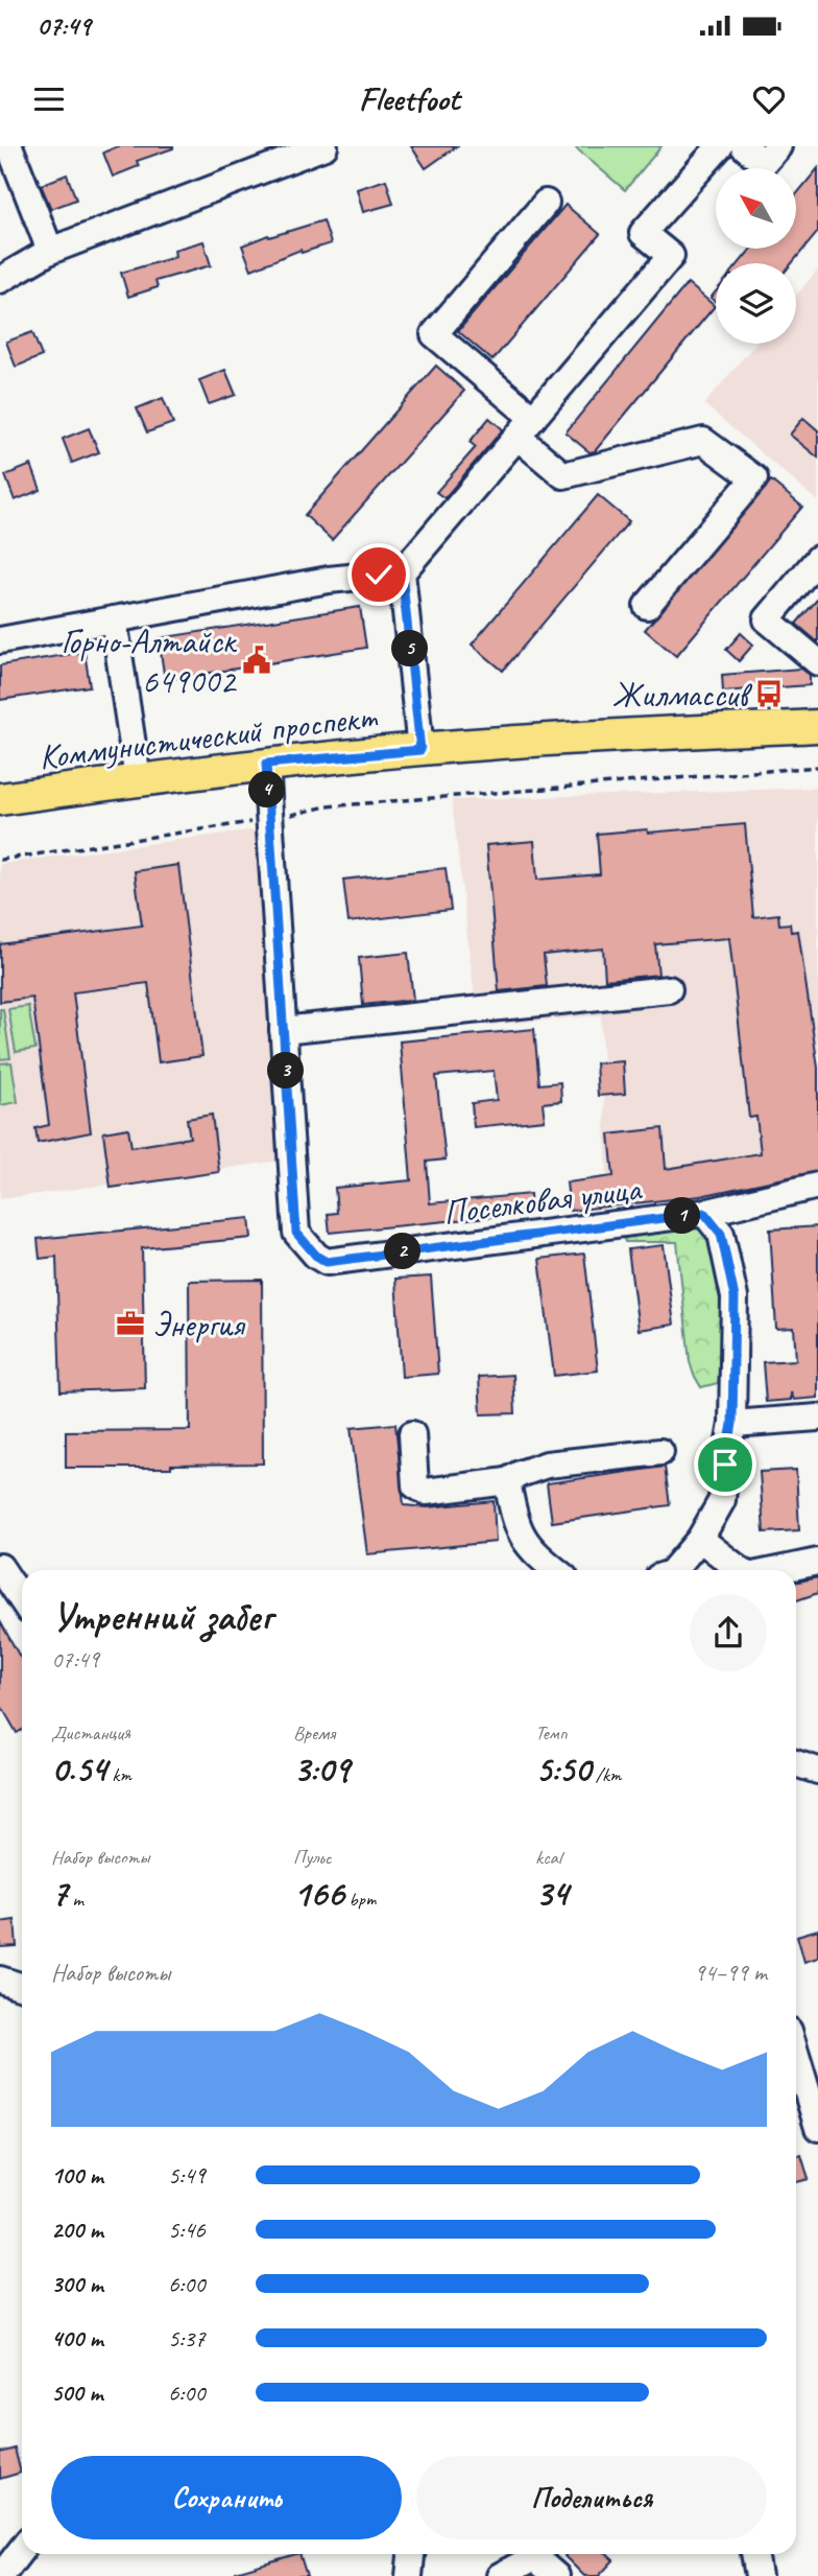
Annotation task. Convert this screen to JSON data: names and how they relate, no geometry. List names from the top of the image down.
{
  "streets": {
    "main road": ["Коммунистический проспект"],
    "street": ["Поселковая улица"]
  },
  "crossings": [
    ["Коммунистический проспект", "Поселковая улица"]
  ],
  "places": {
    "public building": ["Горно-Алтайск 649002"],
    "bus stop": ["Жилмассив"],
    "office": ["Энергия"]
  },
  "north": "top left",
  "page": {
    "status": "07:49",
    "header": "Fleetfoot",
    "pins": [
      "5",
      "4",
      "3",
      "1",
      "2"
    ],
    "heading": ["Утренний забег", "07:49"],
    "stats": [
      ["Дистанция", "0.54 km"],
      ["Время", "3:09"],
      ["Темп", "5:50 /km"],
      ["Набор высоты", "7 m"],
      ["Пульс", "166 bpm"],
      ["kcal", "34"]
    ],
    "chart": ["Набор высоты", "94–99 m"],
    "list": [
      {
        "name": "100 m",
        "note": "5:49"
      },
      {
        "name": "200 m",
        "note": "5:46"
      },
      {
        "name": "300 m",
        "note": "6:00"
      },
      {
        "name": "400 m",
        "note": "5:37"
      },
      {
        "name": "500 m",
        "note": "6:00"
      }
    ],
    "buttons": ["Сохранить", "Поделиться"]
  }
}
